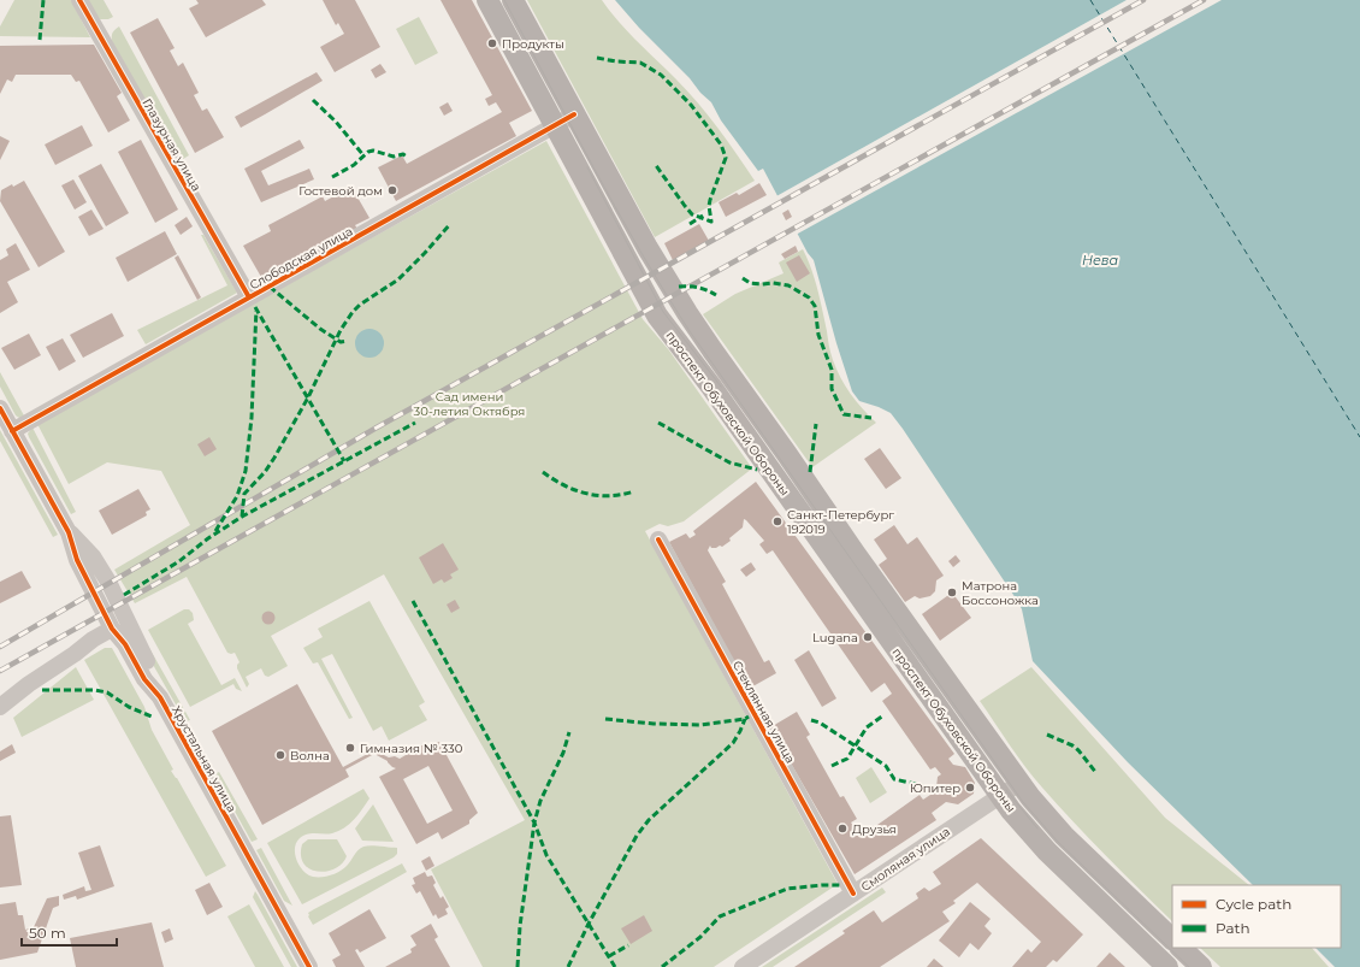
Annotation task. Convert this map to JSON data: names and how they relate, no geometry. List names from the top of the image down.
{
  "streets": {
    "main road": ["проспект Обуховской Обороны"],
    "street": [
      "Глазурная улица",
      "Слободская улица",
      "Стеклянная улица",
      "Хрустальная улица",
      "Смоляная улица"
    ]
  },
  "crossings": [
    ["Глазурная улица", "Слободская улица"],
    ["Слободская улица", "проспект Обуховской Обороны"],
    ["Слободская улица", "Хрустальная улица"],
    ["проспект Обуховской Обороны", "Смоляная улица"],
    ["Стеклянная улица", "Смоляная улица"]
  ],
  "water": ["Нева"],
  "parks": ["Сад имени 30-летия Октября"],
  "places": [
    "Продукты",
    "Гостевой дом",
    "Санкт-Петербург 192019",
    "Матрона Боссоножка",
    "Lugana",
    "Гимназия № 330",
    "Волна",
    "Юпитер",
    "Друзья"
  ],
  "legend": ["Cycle path", "Path"],
  "scale_bar": "50 m"
}
